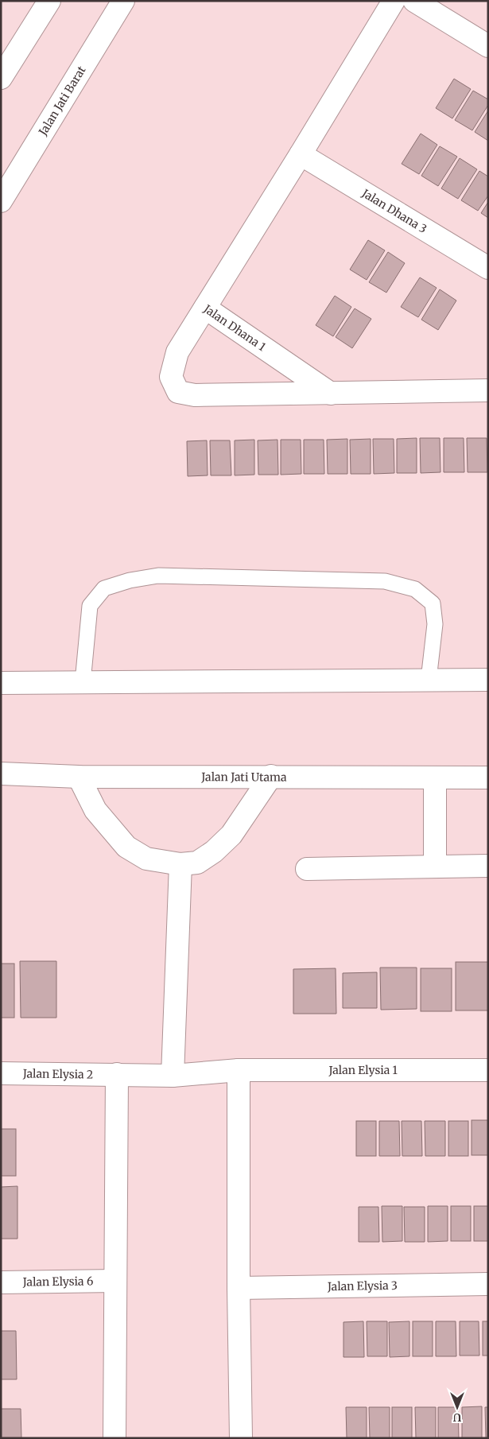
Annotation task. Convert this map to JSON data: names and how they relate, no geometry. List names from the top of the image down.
{
  "streets": {
    "street": [
      "Jalan Jati Barat",
      "Jalan Dhana 3",
      "Jalan Dhana 1",
      "Jalan Jati Utama",
      "Jalan Elysia 1",
      "Jalan Elysia 2",
      "Jalan Elysia 6",
      "Jalan Elysia 3"
    ]
  },
  "crossings": [
    ["Jalan Elysia 1", "Jalan Elysia 2"]
  ],
  "north": "bottom"
}
